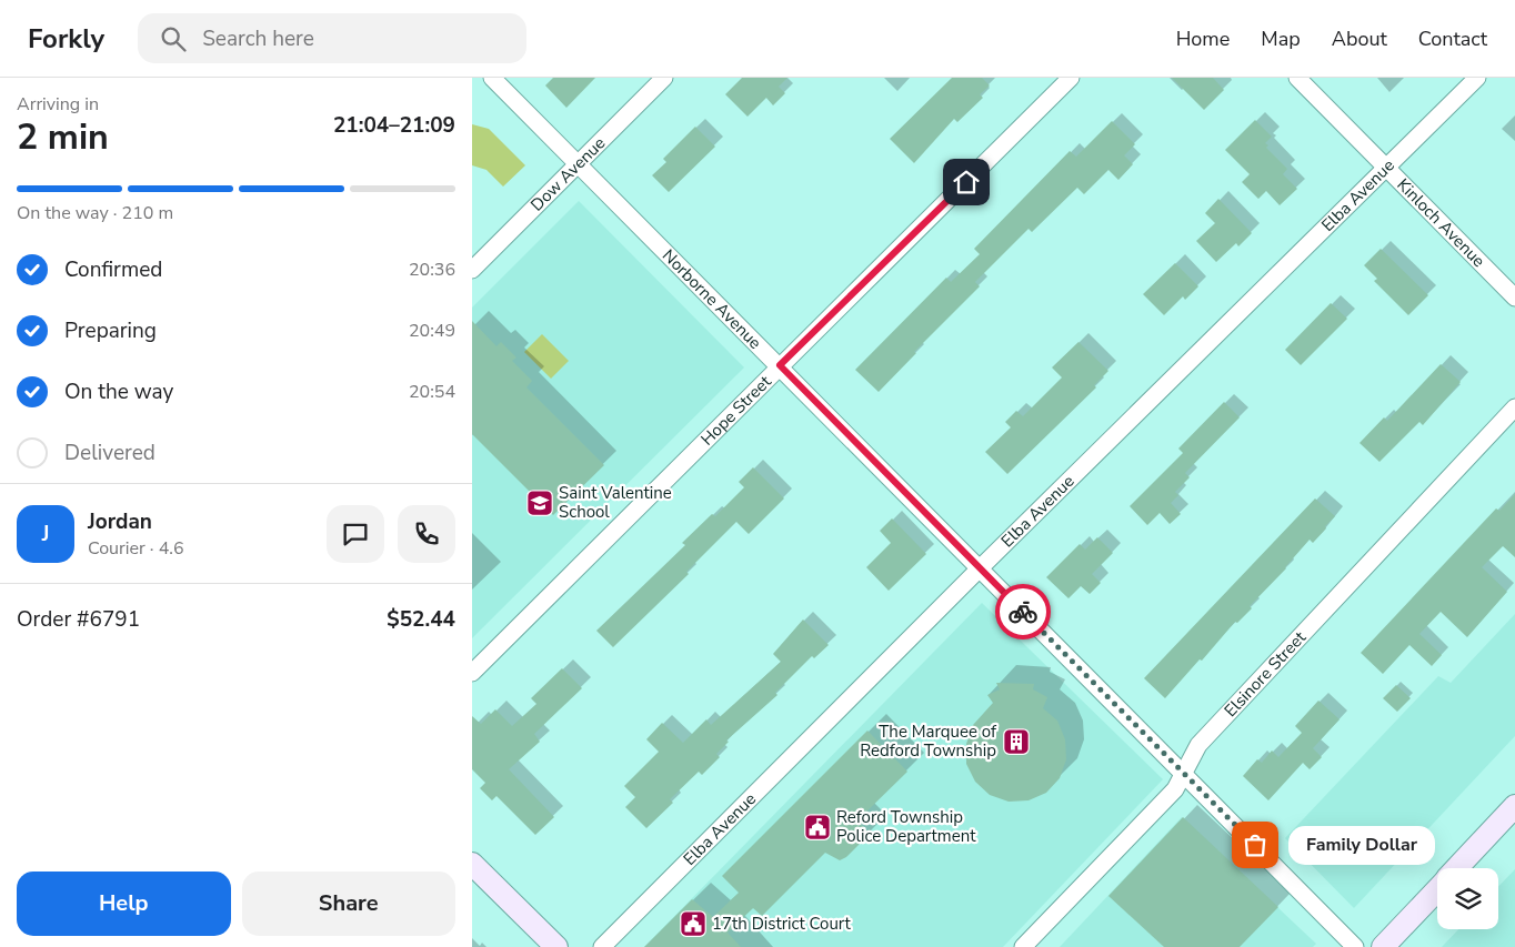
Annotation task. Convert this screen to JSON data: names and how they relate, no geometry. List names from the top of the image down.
{
  "streets": {
    "street": [
      "Dow Avenue",
      "Elba Avenue",
      "Kinloch Avenue",
      "Norborne Avenue",
      "Hope Street",
      "Elsinore Street"
    ]
  },
  "crossings": [
    ["Dow Avenue", "Norborne Avenue"],
    ["Elba Avenue", "Kinloch Avenue"],
    ["Elba Avenue", "Norborne Avenue"],
    ["Norborne Avenue", "Hope Street"],
    ["Norborne Avenue", "Elsinore Street"]
  ],
  "places": {
    "school or university": ["Saint Valentine School"],
    "building": ["The Marquee of Redford Township"],
    "public building": ["Reford Township Police Department", "17th District Court"],
    "other": ["Family Dollar"]
  },
  "page": {
    "header": "Forkly",
    "search": "Search here",
    "nav": [
      "Home",
      "Map",
      "About",
      "Contact"
    ],
    "heading": ["2 min", "Arriving in", "21:04–21:09"],
    "panel": [
      "Jordan",
      "Courier · 4.6",
      "Order #6791",
      "$52.44"
    ],
    "bar": "On the way · 210 m",
    "list": [
      ["Confirmed", "20:36"],
      ["Preparing", "20:49"],
      ["On the way", "20:54"],
      "Delivered"
    ],
    "round": "J",
    "bubble": "Family Dollar",
    "buttons": ["Help", "Share"]
  }
}
